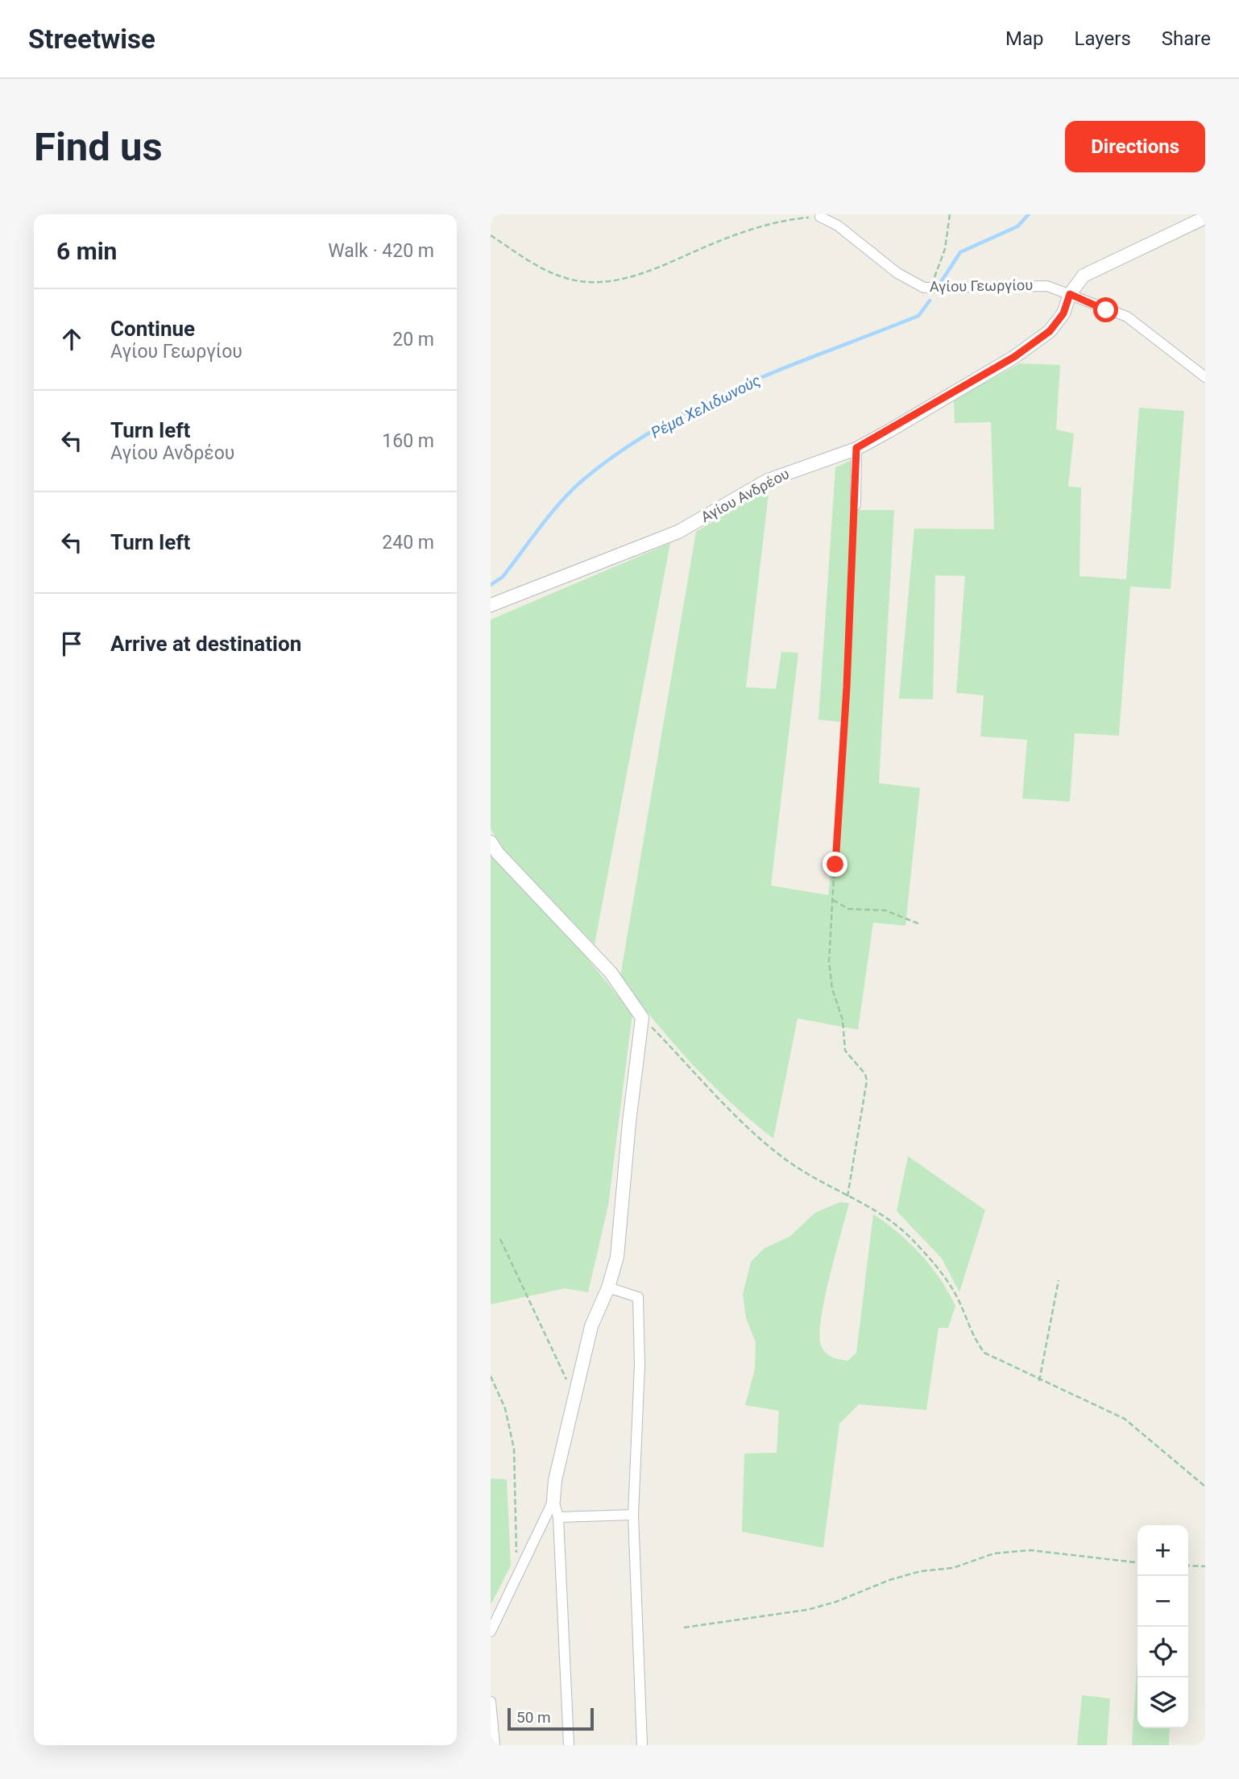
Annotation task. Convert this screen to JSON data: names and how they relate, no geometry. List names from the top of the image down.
{
  "streets": {
    "street": ["Αγίου Γεωργίου", "Αγίου Ανδρέου"]
  },
  "crossings": [
    ["Αγίου Γεωργίου", "Αγίου Ανδρέου"]
  ],
  "water": ["Ρέμα Χελιδωνούς"],
  "scale_bar": "50 m",
  "page": {
    "header": "Streetwise",
    "nav": ["Map", "Layers", "Share"],
    "buttons": "Directions",
    "title": "Find us",
    "heading": ["6 min", "Walk · 420 m"],
    "list": [
      ["Continue", "Αγίου Γεωργίου", "20 m"],
      ["Turn left", "Αγίου Ανδρέου", "160 m"],
      ["Turn left", "240 m"],
      "Arrive at destination"
    ],
    "map_buttons": ["+", "−"],
    "scale": "50 m"
  }
}
